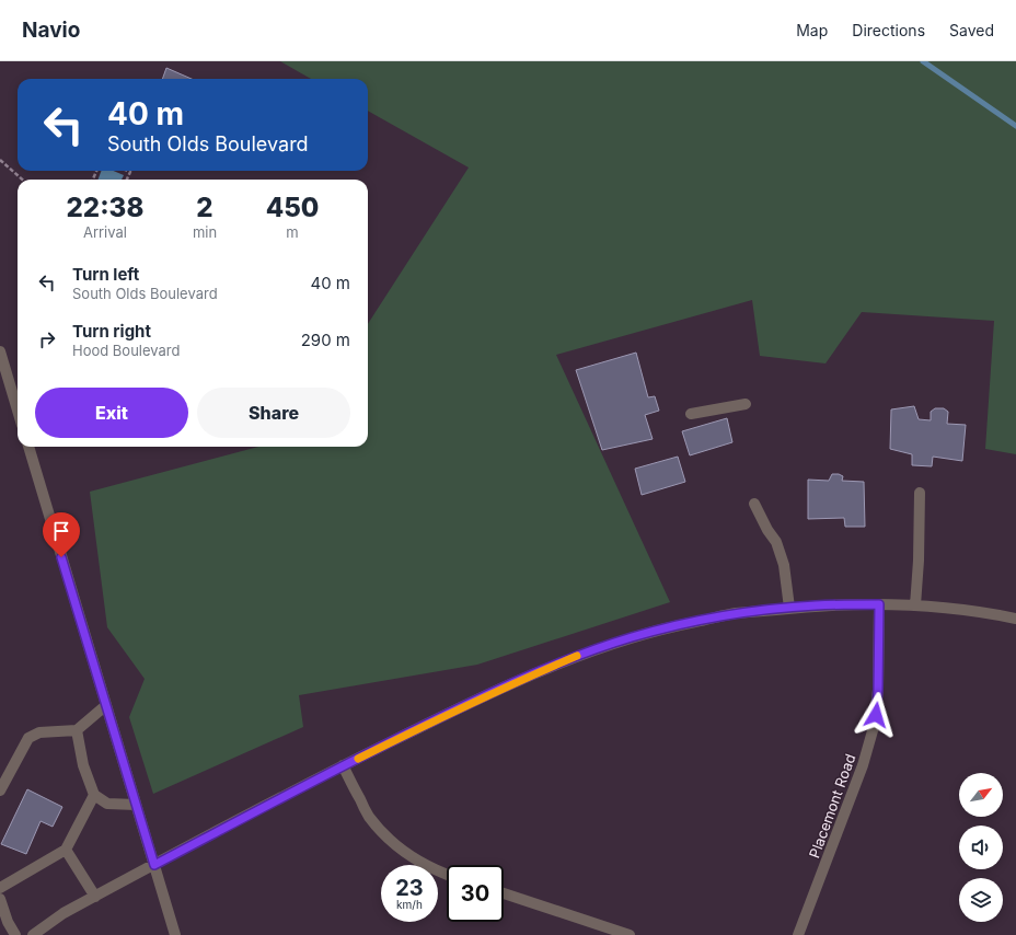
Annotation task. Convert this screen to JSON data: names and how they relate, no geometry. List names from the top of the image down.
{
  "streets": {
    "street": ["Placemont Road"]
  },
  "north": "top right",
  "page": {
    "header": "Navio",
    "nav": ["Map", "Directions", "Saved"],
    "turn": ["40 m", "South Olds Boulevard"],
    "eta": [
      "22:38",
      "Arrival",
      "2",
      "min",
      "450",
      "m"
    ],
    "list": [
      {
        "name": "Turn left",
        "note": "South Olds Boulevard",
        "value": "40 m"
      },
      {
        "name": "Turn right",
        "note": "Hood Boulevard",
        "value": "290 m"
      }
    ],
    "buttons": ["Exit", "Share"],
    "speed": "23 km/h",
    "limit": "30"
  }
}
